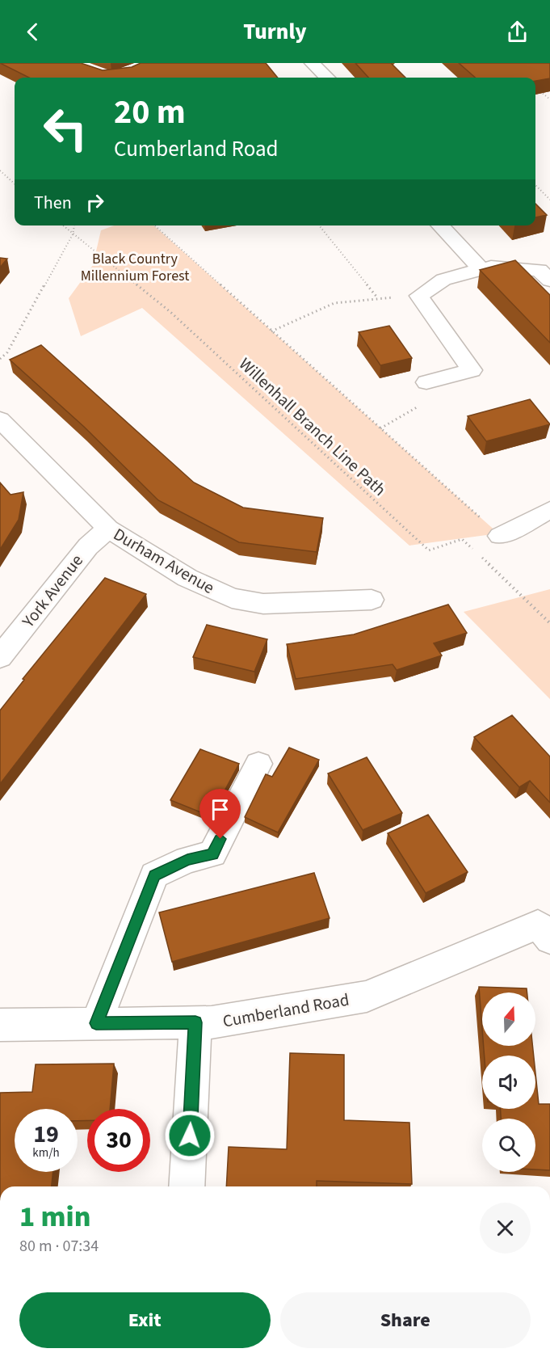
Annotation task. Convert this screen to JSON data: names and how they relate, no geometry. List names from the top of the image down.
{
  "streets": {
    "street": ["Durham Avenue", "York Avenue", "Cumberland Road"],
    "path": ["Willenhall Branch Line Path"]
  },
  "crossings": [
    ["Durham Avenue", "York Avenue"]
  ],
  "parks": ["Black Country Millennium Forest"],
  "north": "top",
  "page": {
    "header": "Turnly",
    "turn": ["20 m", "Cumberland Road"],
    "then": "Then",
    "speed": "19 km/h",
    "limit": "30",
    "heading": ["1 min", "80 m · 07:34"],
    "buttons": ["Exit", "Share"]
  }
}
